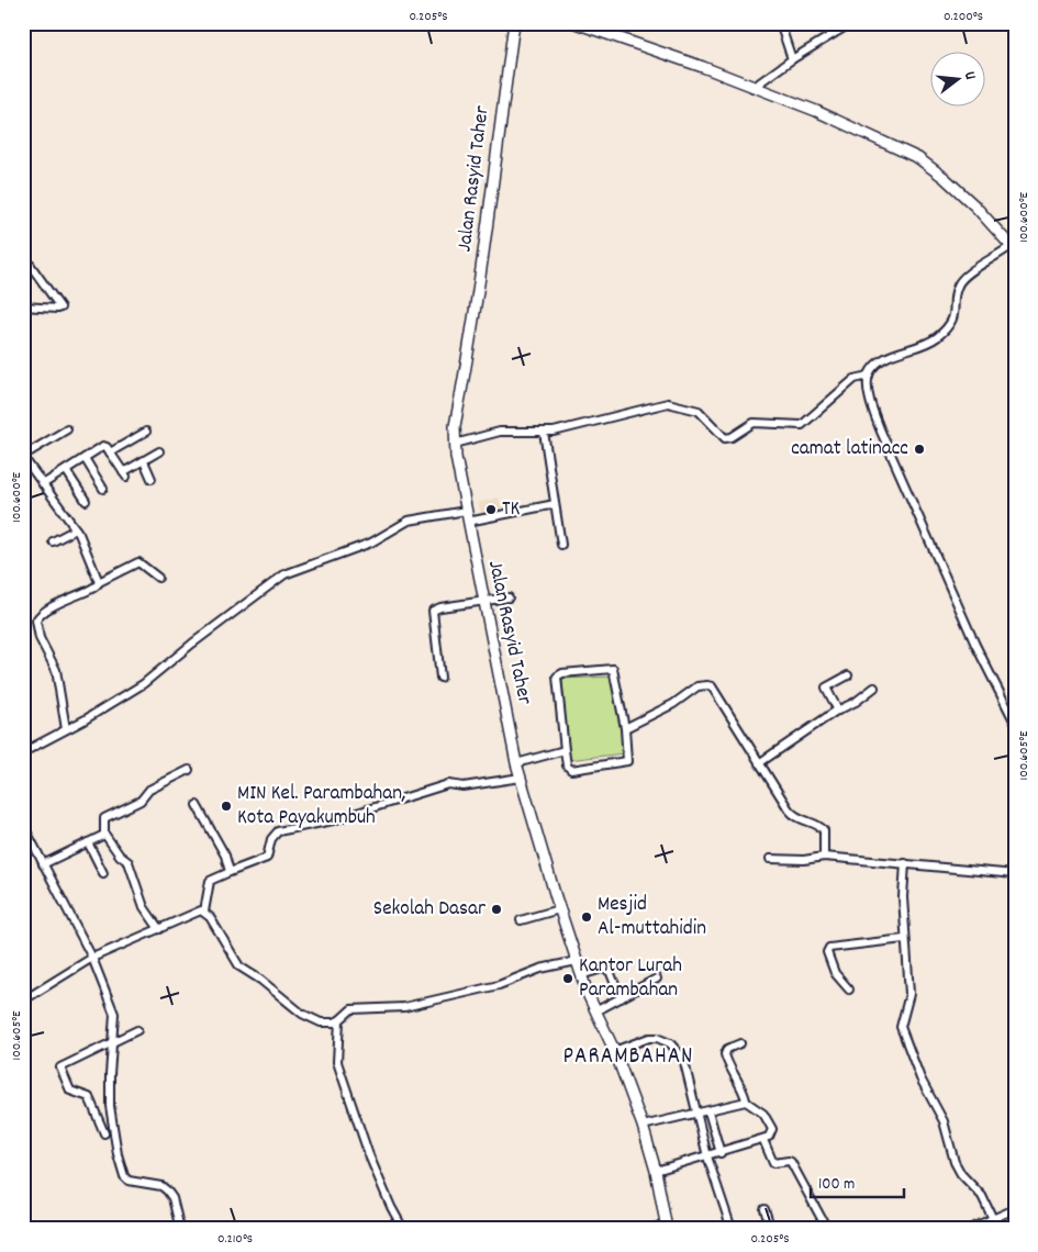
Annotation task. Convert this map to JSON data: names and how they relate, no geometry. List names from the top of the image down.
{
  "streets": {
    "street": ["Jalan Rasyid Taher"]
  },
  "districts": ["PARAMBAHAN"],
  "places": [
    "camat latinacc",
    "TK",
    "MIN Kel. Parambahan, Kota Payakumbuh",
    "Sekolah Dasar",
    "Mesjid Al-muttahidin",
    "Kantor Lurah Parambahan"
  ],
  "scale_bar": "100 m",
  "north": "right",
  "coordinates": [
    "0.205°S",
    "0.200°S",
    "100.600°E",
    "100.605°E",
    "0.210°S"
  ]
}
